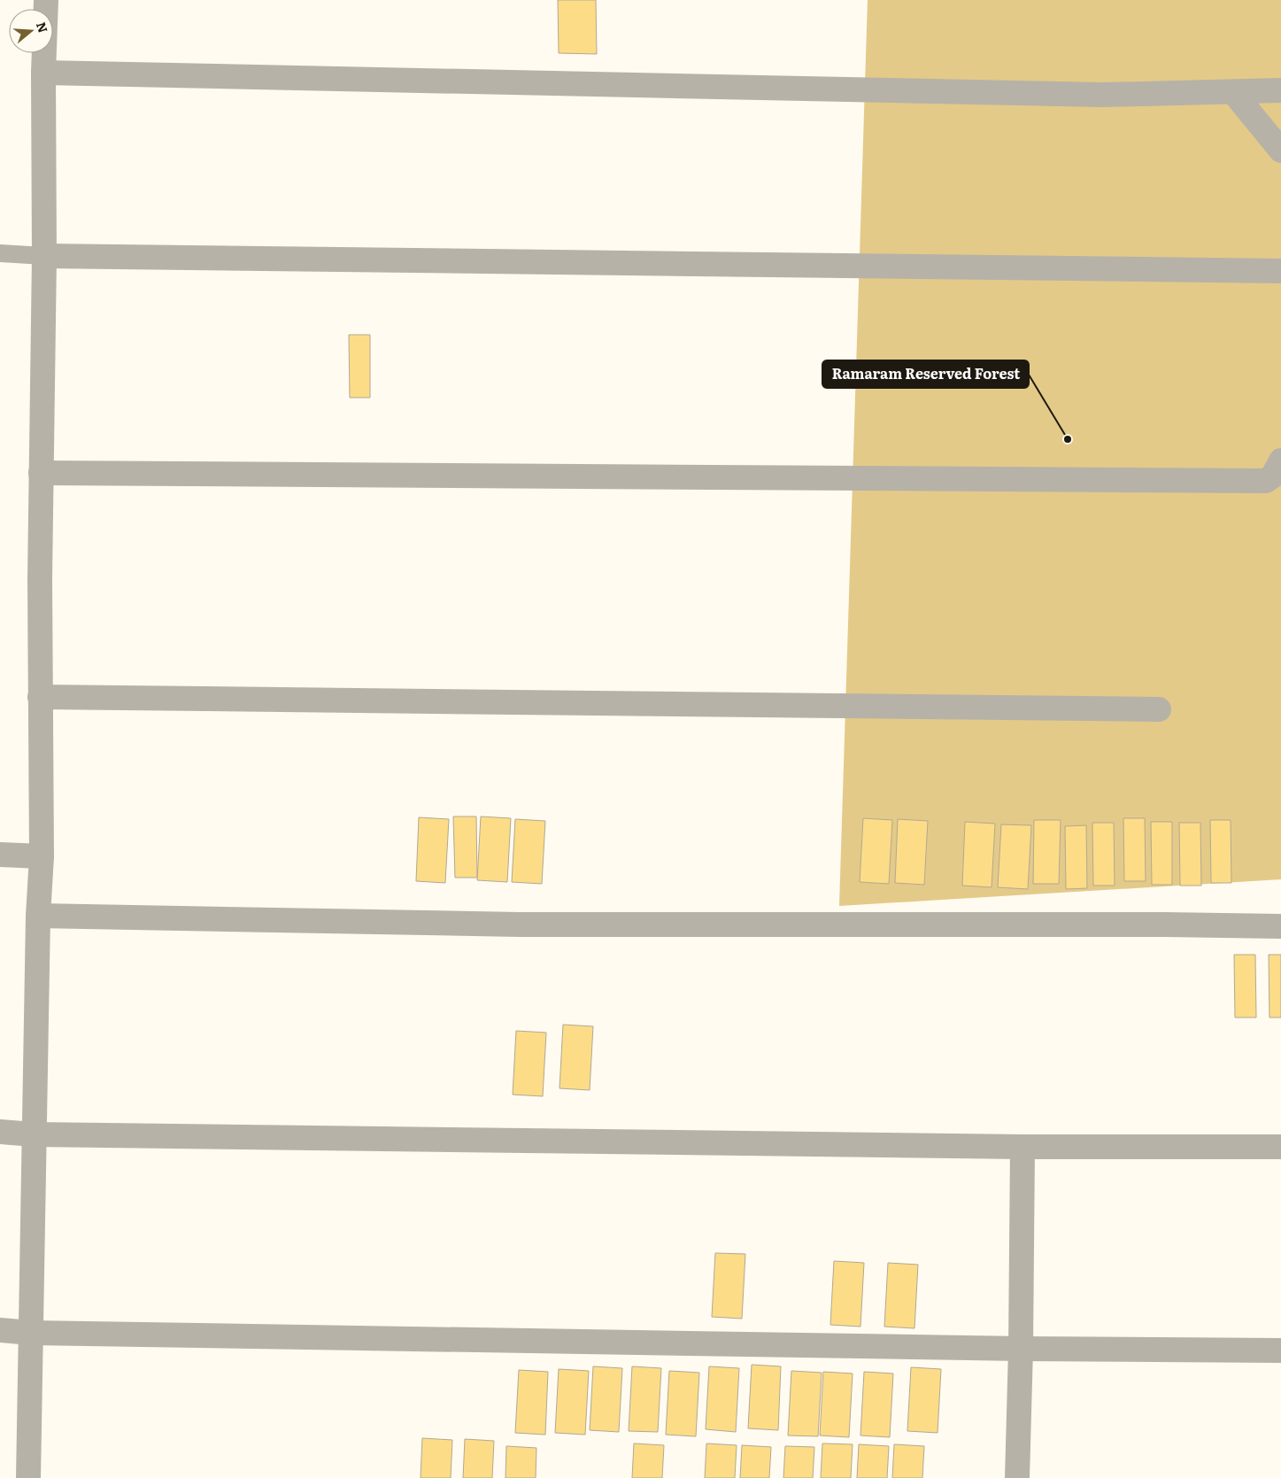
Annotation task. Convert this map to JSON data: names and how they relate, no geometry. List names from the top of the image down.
{
  "places": ["Ramaram Reserved Forest"],
  "north": "right"
}
